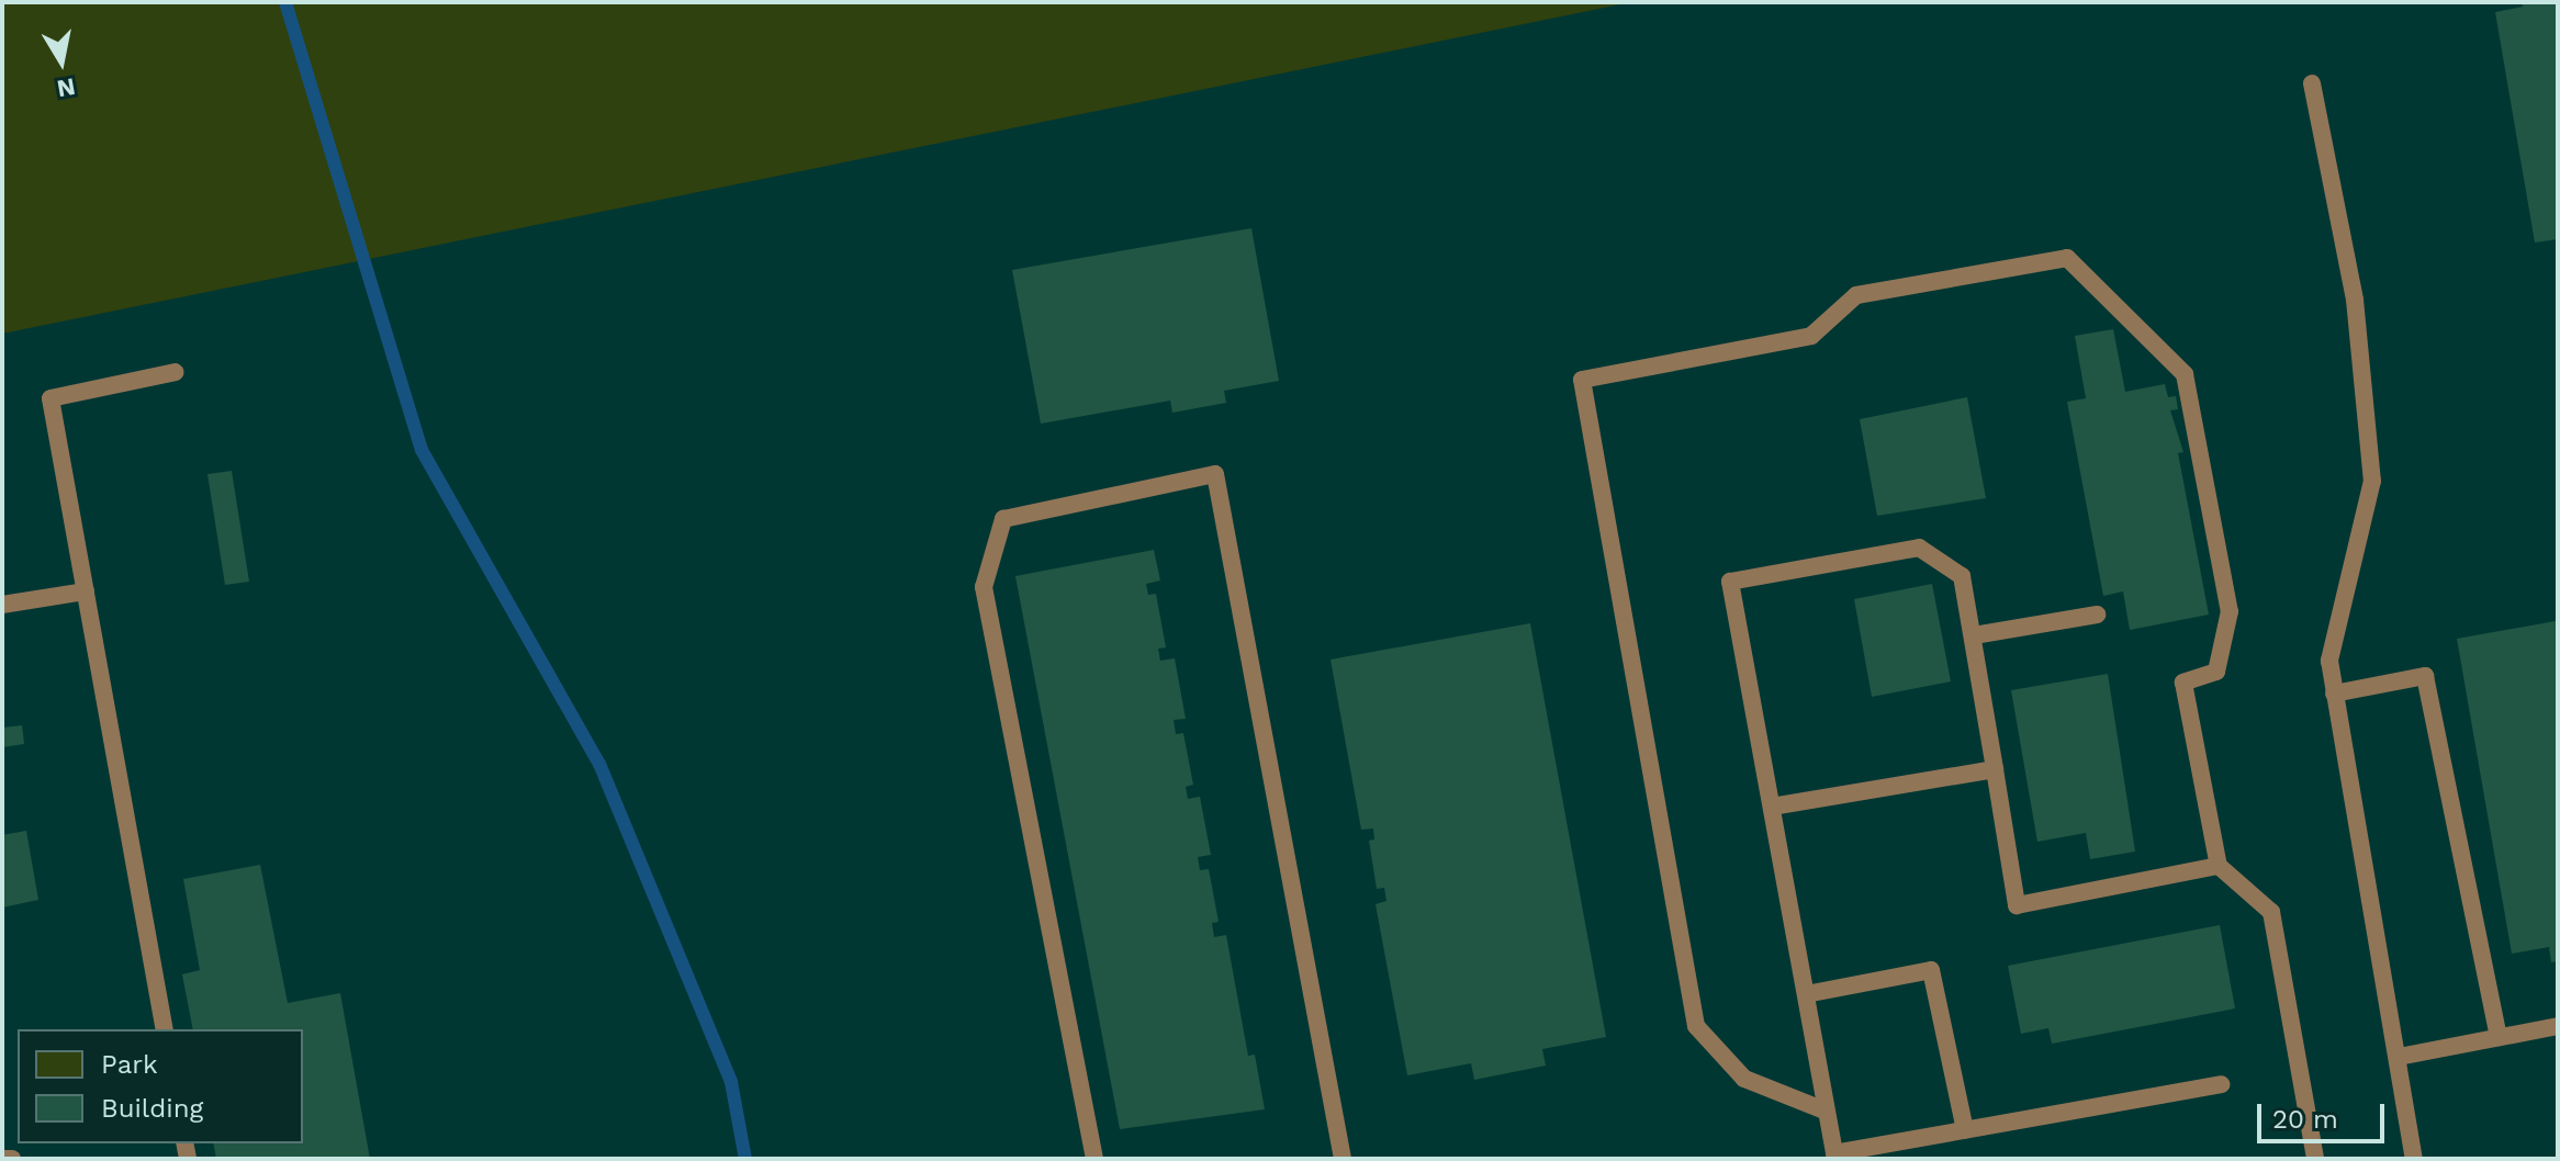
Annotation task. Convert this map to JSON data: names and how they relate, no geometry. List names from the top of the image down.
{
  "legend": ["Park", "Building"],
  "scale_bar": "20 m",
  "north": "bottom"
}
